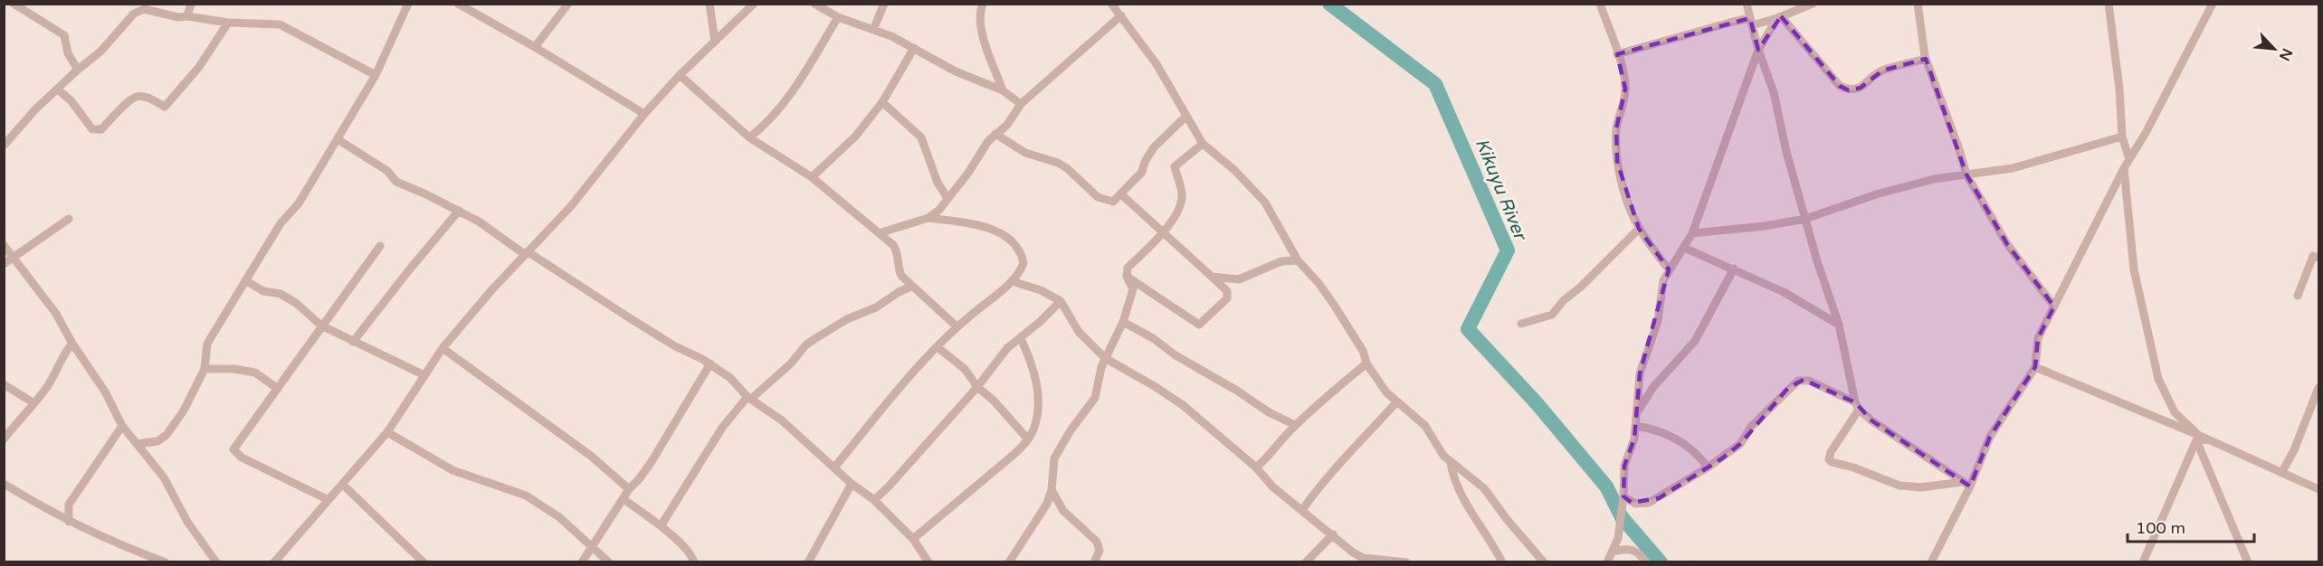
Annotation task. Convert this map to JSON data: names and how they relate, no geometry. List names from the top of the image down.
{
  "water": ["Kikuyu River"],
  "scale_bar": "100 m",
  "north": "bottom right"
}
